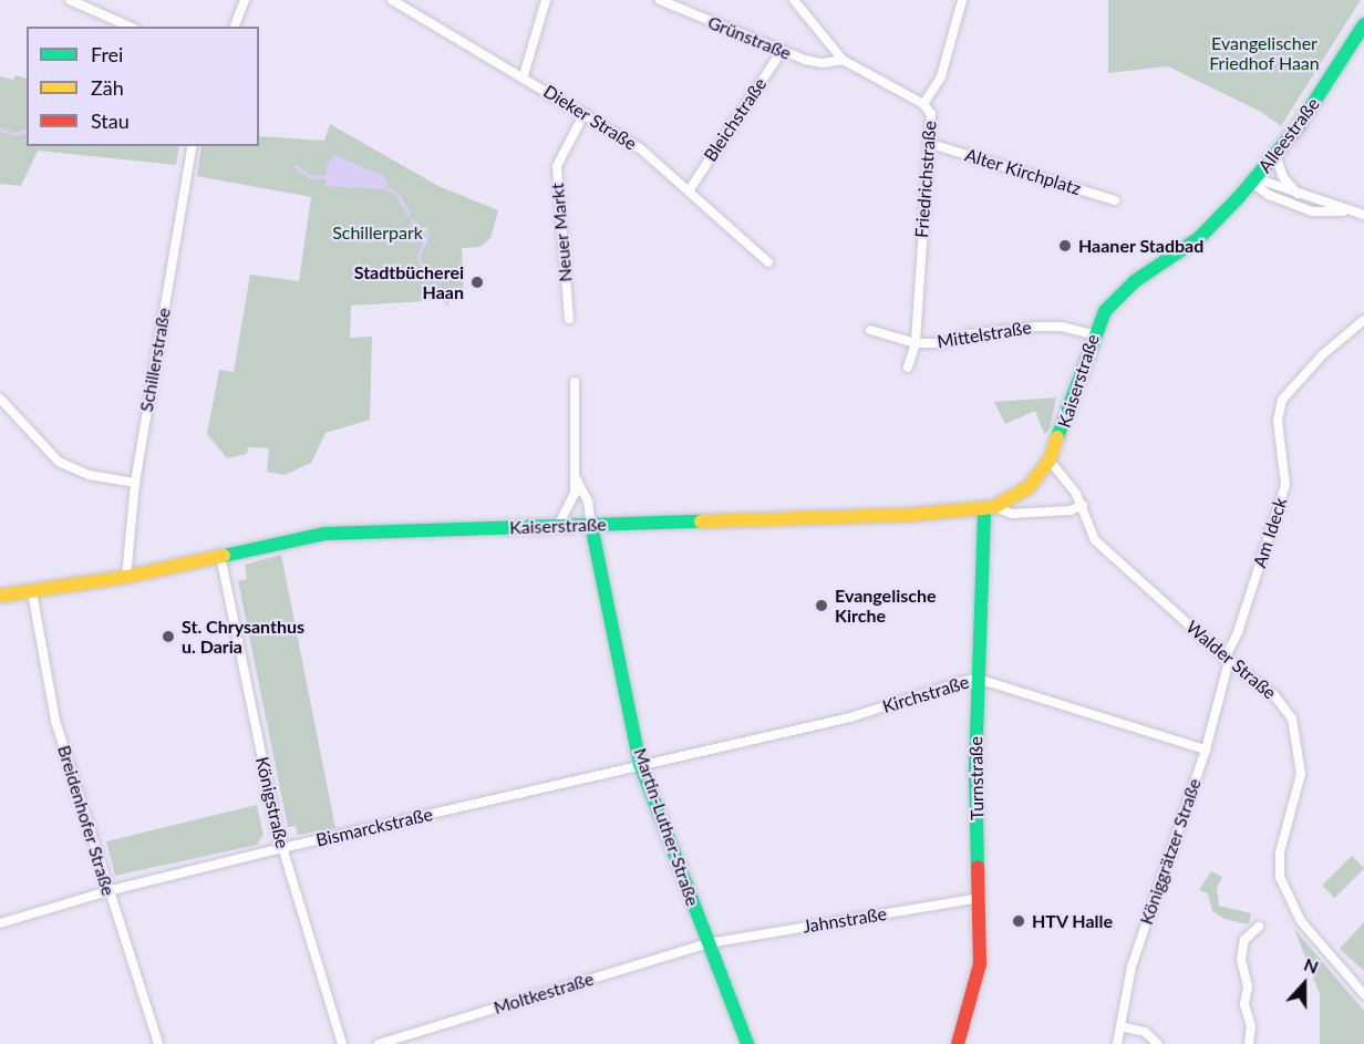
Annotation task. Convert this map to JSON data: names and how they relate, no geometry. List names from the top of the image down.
{
  "streets": {
    "main road": [
      "Alleestraße",
      "Kaiserstraße",
      "Turnstraße",
      "Martin-Luther-Straße"
    ],
    "street": [
      "Grünstraße",
      "Dieker Straße",
      "Bleichstraße",
      "Alter Kirchplatz",
      "Friedrichstraße",
      "Neuer Markt",
      "Mittelstraße",
      "Schillerstraße",
      "Am Ideck",
      "Walder Straße",
      "Kirchstraße",
      "Königstraße",
      "Breidenhofer Straße",
      "Bismarckstraße",
      "Königgrätzer Straße",
      "Jahnstraße",
      "Moltkestraße"
    ]
  },
  "crossings": [
    ["Grünstraße", "Bleichstraße"],
    ["Dieker Straße", "Bleichstraße"],
    ["Dieker Straße", "Neuer Markt"],
    ["Alleestraße", "Kaiserstraße"],
    ["Alter Kirchplatz", "Friedrichstraße"],
    ["Friedrichstraße", "Mittelstraße"],
    ["Mittelstraße", "Kaiserstraße"],
    ["Schillerstraße", "Kaiserstraße"],
    ["Kaiserstraße", "Walder Straße"],
    ["Kaiserstraße", "Turnstraße"],
    ["Kaiserstraße", "Königstraße"],
    ["Kaiserstraße", "Breidenhofer Straße"],
    ["Kaiserstraße", "Martin-Luther-Straße"],
    ["Am Ideck", "Walder Straße"],
    ["Am Ideck", "Königgrätzer Straße"],
    ["Walder Straße", "Königgrätzer Straße"],
    ["Kirchstraße", "Turnstraße"],
    ["Kirchstraße", "Bismarckstraße"],
    ["Kirchstraße", "Martin-Luther-Straße"],
    ["Kirchstraße", "Königgrätzer Straße"],
    ["Turnstraße", "Jahnstraße"],
    ["Königstraße", "Bismarckstraße"],
    ["Breidenhofer Straße", "Bismarckstraße"],
    ["Bismarckstraße", "Martin-Luther-Straße"],
    ["Martin-Luther-Straße", "Jahnstraße"],
    ["Martin-Luther-Straße", "Moltkestraße"],
    ["Jahnstraße", "Moltkestraße"]
  ],
  "parks": ["Evangelischer Friedhof Haan", "Schillerpark"],
  "places": [
    "Haaner Stadbad",
    "Stadtbücherei Haan",
    "Evangelische Kirche",
    "St. Chrysanthus u. Daria",
    "HTV Halle"
  ],
  "legend": ["Frei", "Zäh", "Stau"],
  "north": "top"
}
